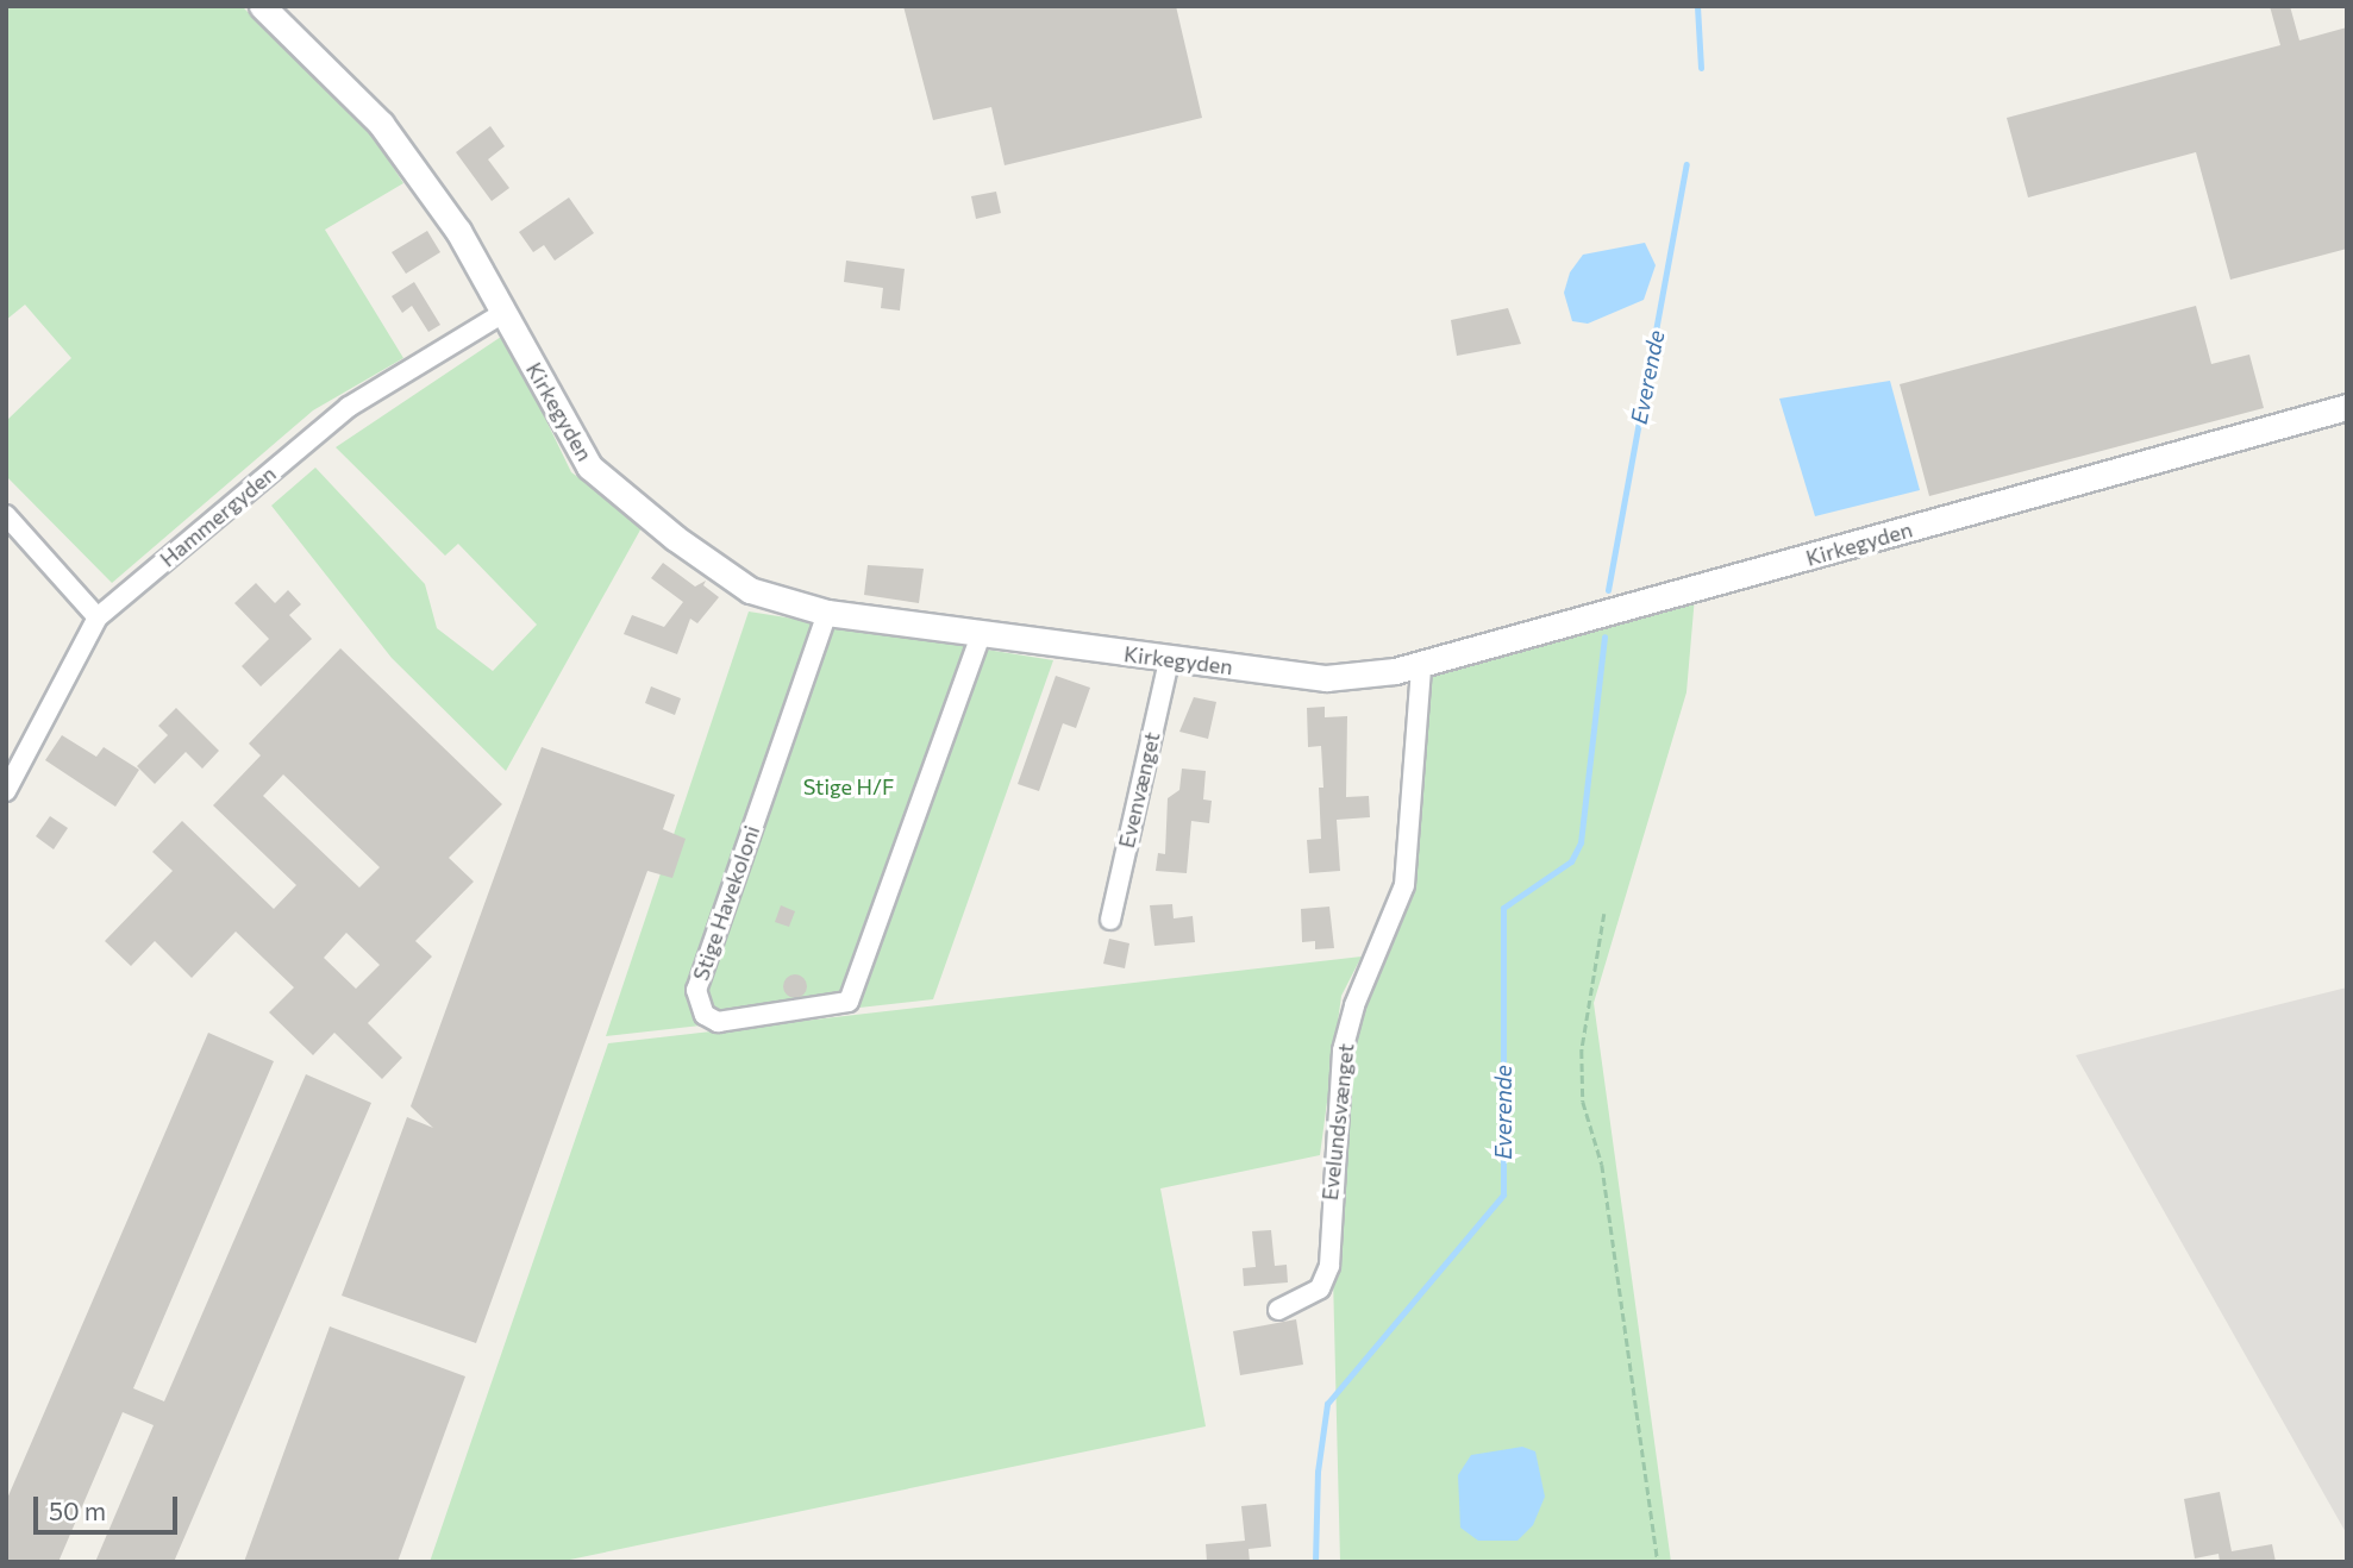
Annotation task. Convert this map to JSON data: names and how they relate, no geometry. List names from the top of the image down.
{
  "streets": {
    "street": [
      "Kirkegyden",
      "Hammergyden",
      "Evenvænget",
      "Stige Havekoloni",
      "Evelundsvænget"
    ]
  },
  "crossings": [
    ["Kirkegyden", "Hammergyden"],
    ["Kirkegyden", "Evenvænget"],
    ["Kirkegyden", "Stige Havekoloni"],
    ["Kirkegyden", "Evelundsvænget"]
  ],
  "water": ["Everende"],
  "parks": ["Stige H/F"],
  "scale_bar": "50 m"
}
